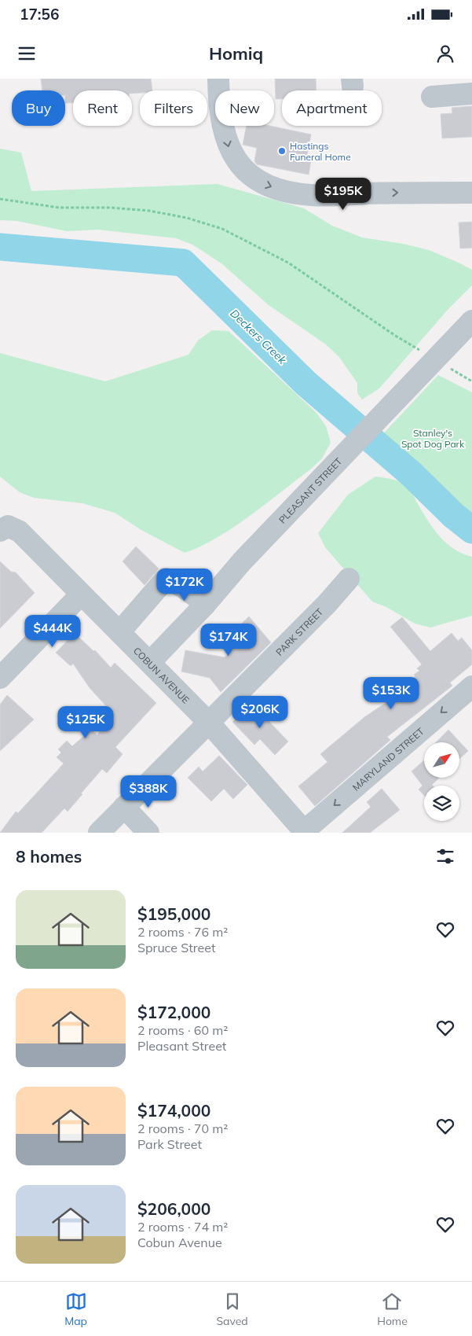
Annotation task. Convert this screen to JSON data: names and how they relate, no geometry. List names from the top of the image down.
{
  "streets": {
    "street": [
      "PLEASANT STREET",
      "PARK STREET",
      "COBUN AVENUE",
      "MARYLAND STREET"
    ]
  },
  "crossings": [
    ["PLEASANT STREET", "COBUN AVENUE"],
    ["PARK STREET", "COBUN AVENUE"],
    ["COBUN AVENUE", "MARYLAND STREET"]
  ],
  "one_way": ["MARYLAND STREET"],
  "water": ["Deckers Creek"],
  "parks": ["Stanley's Spot Dog Park"],
  "places": ["Hastings Funeral Home"],
  "north": "top right",
  "page": {
    "status": "17:56",
    "header": "Homiq",
    "chip": [
      "Buy",
      "Rent",
      "Filters",
      "New",
      "Apartment"
    ],
    "price": [
      "$195K",
      "$172K",
      "$444K",
      "$174K",
      "$153K",
      "$206K",
      "$125K",
      "$388K"
    ],
    "heading": "8 homes",
    "list": [
      {
        "name": "$195,000",
        "note": "2 rooms · 76 m² · Spruce Street"
      },
      {
        "name": "$172,000",
        "note": "2 rooms · 60 m² · Pleasant Street"
      },
      {
        "name": "$174,000",
        "note": "2 rooms · 70 m² · Park Street"
      },
      {
        "name": "$206,000",
        "note": "2 rooms · 74 m² · Cobun Avenue"
      }
    ],
    "tabs": ["Map", "Saved", "Home"]
  }
}
